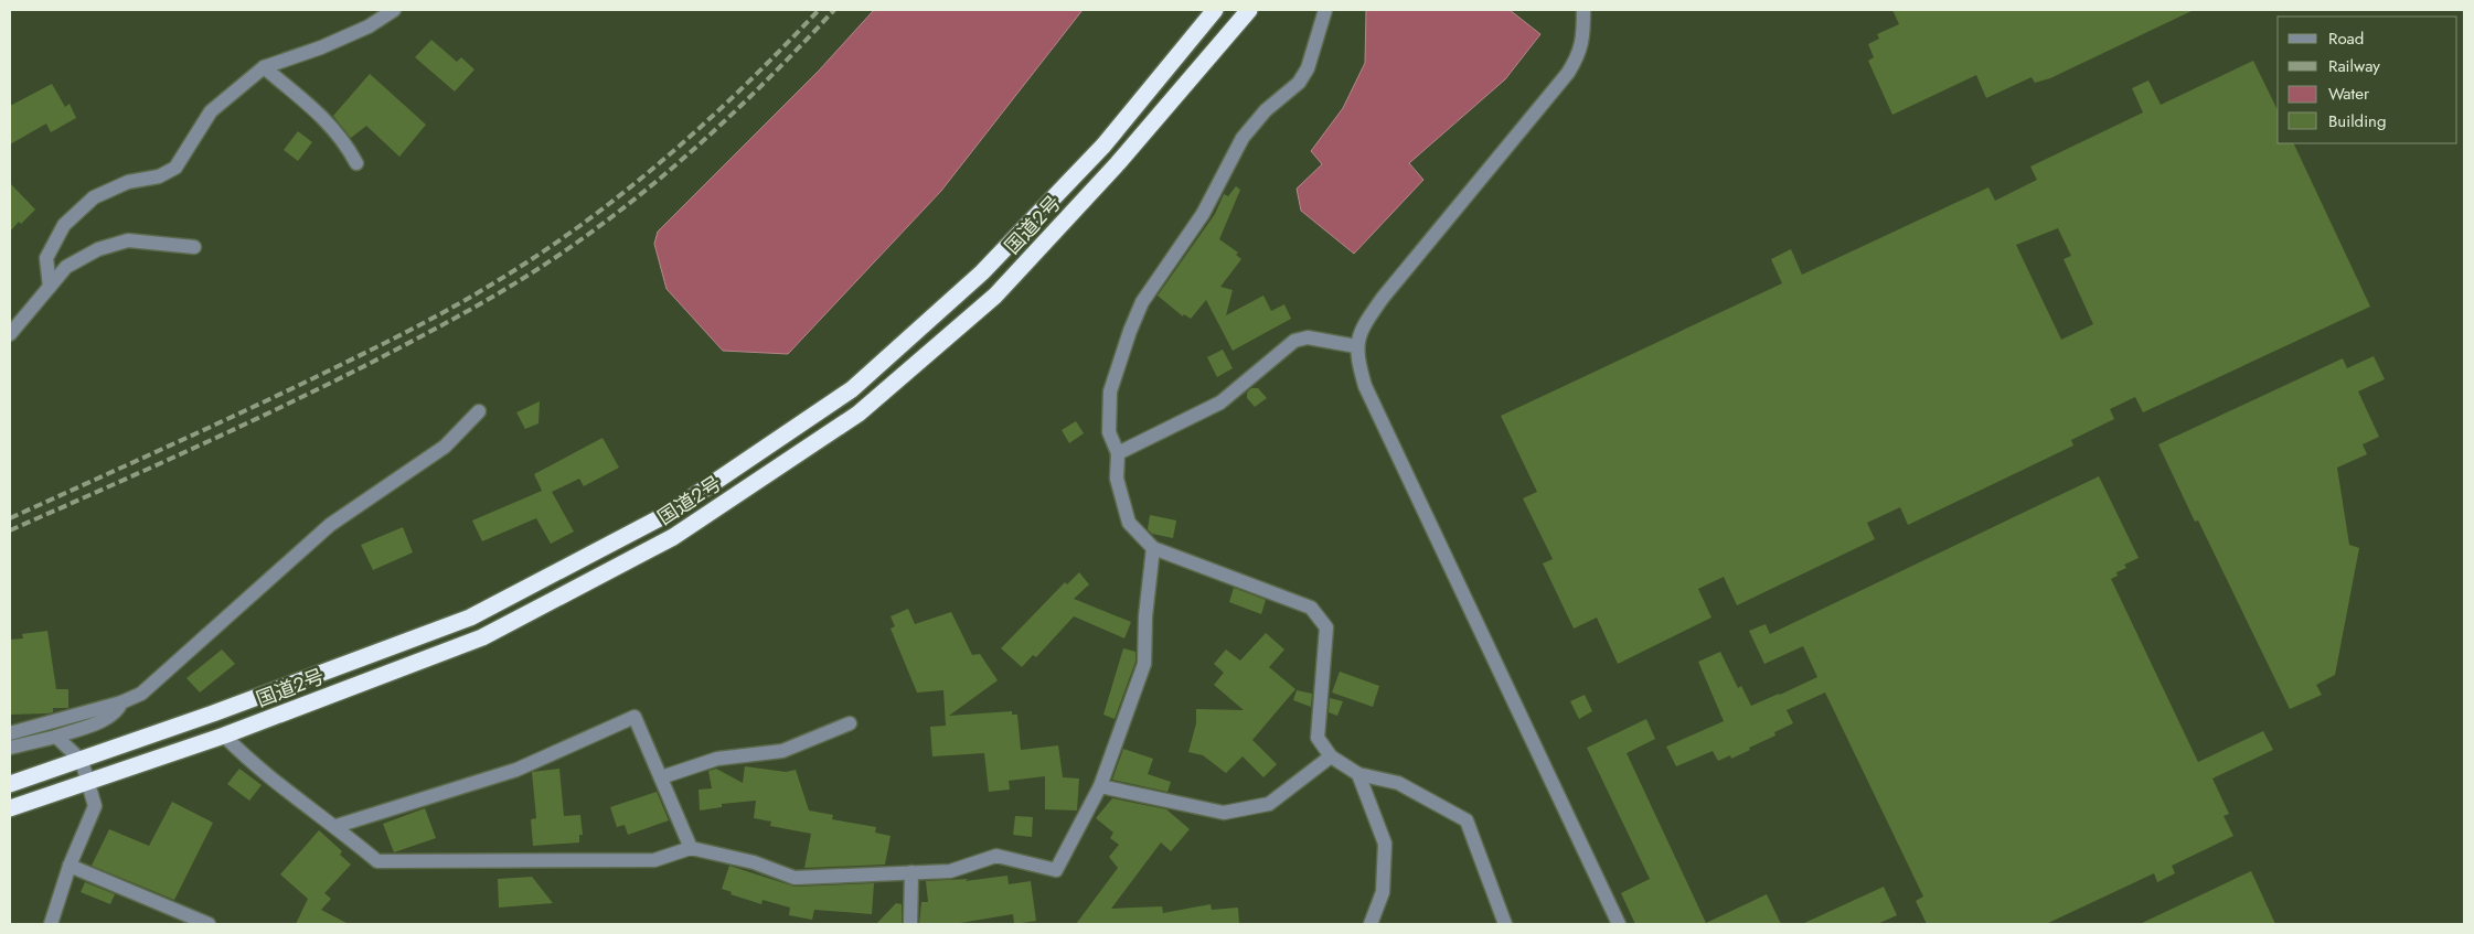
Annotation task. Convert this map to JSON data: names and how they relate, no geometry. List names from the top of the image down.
{
  "streets": {
    "highway": ["国道2号"]
  },
  "legend": [
    "Road",
    "Railway",
    "Water",
    "Building"
  ]
}
